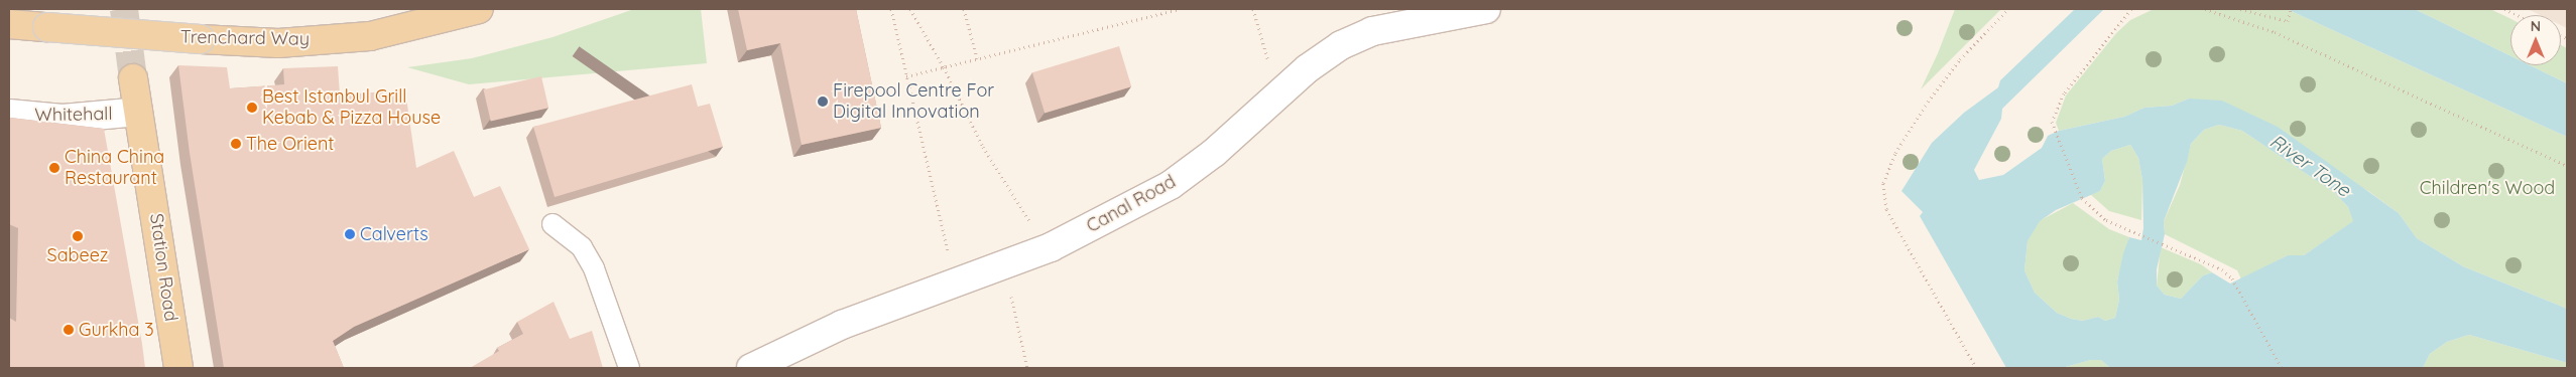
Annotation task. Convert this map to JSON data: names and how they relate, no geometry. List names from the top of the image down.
{
  "streets": {
    "main road": ["Trenchard Way", "Station Road"],
    "street": ["Whitehall", "Canal Road"]
  },
  "crossings": [
    ["Whitehall", "Station Road"]
  ],
  "water": ["River Tone"],
  "parks": ["Children's Wood"],
  "places": [
    "Firepool Centre For Digital Innovation",
    "Best Istanbul Grill Kebab & Pizza House",
    "The Orient",
    "China China Restaurant",
    "Calverts",
    "Sabeez",
    "Gurkha 3"
  ],
  "north": "top"
}
